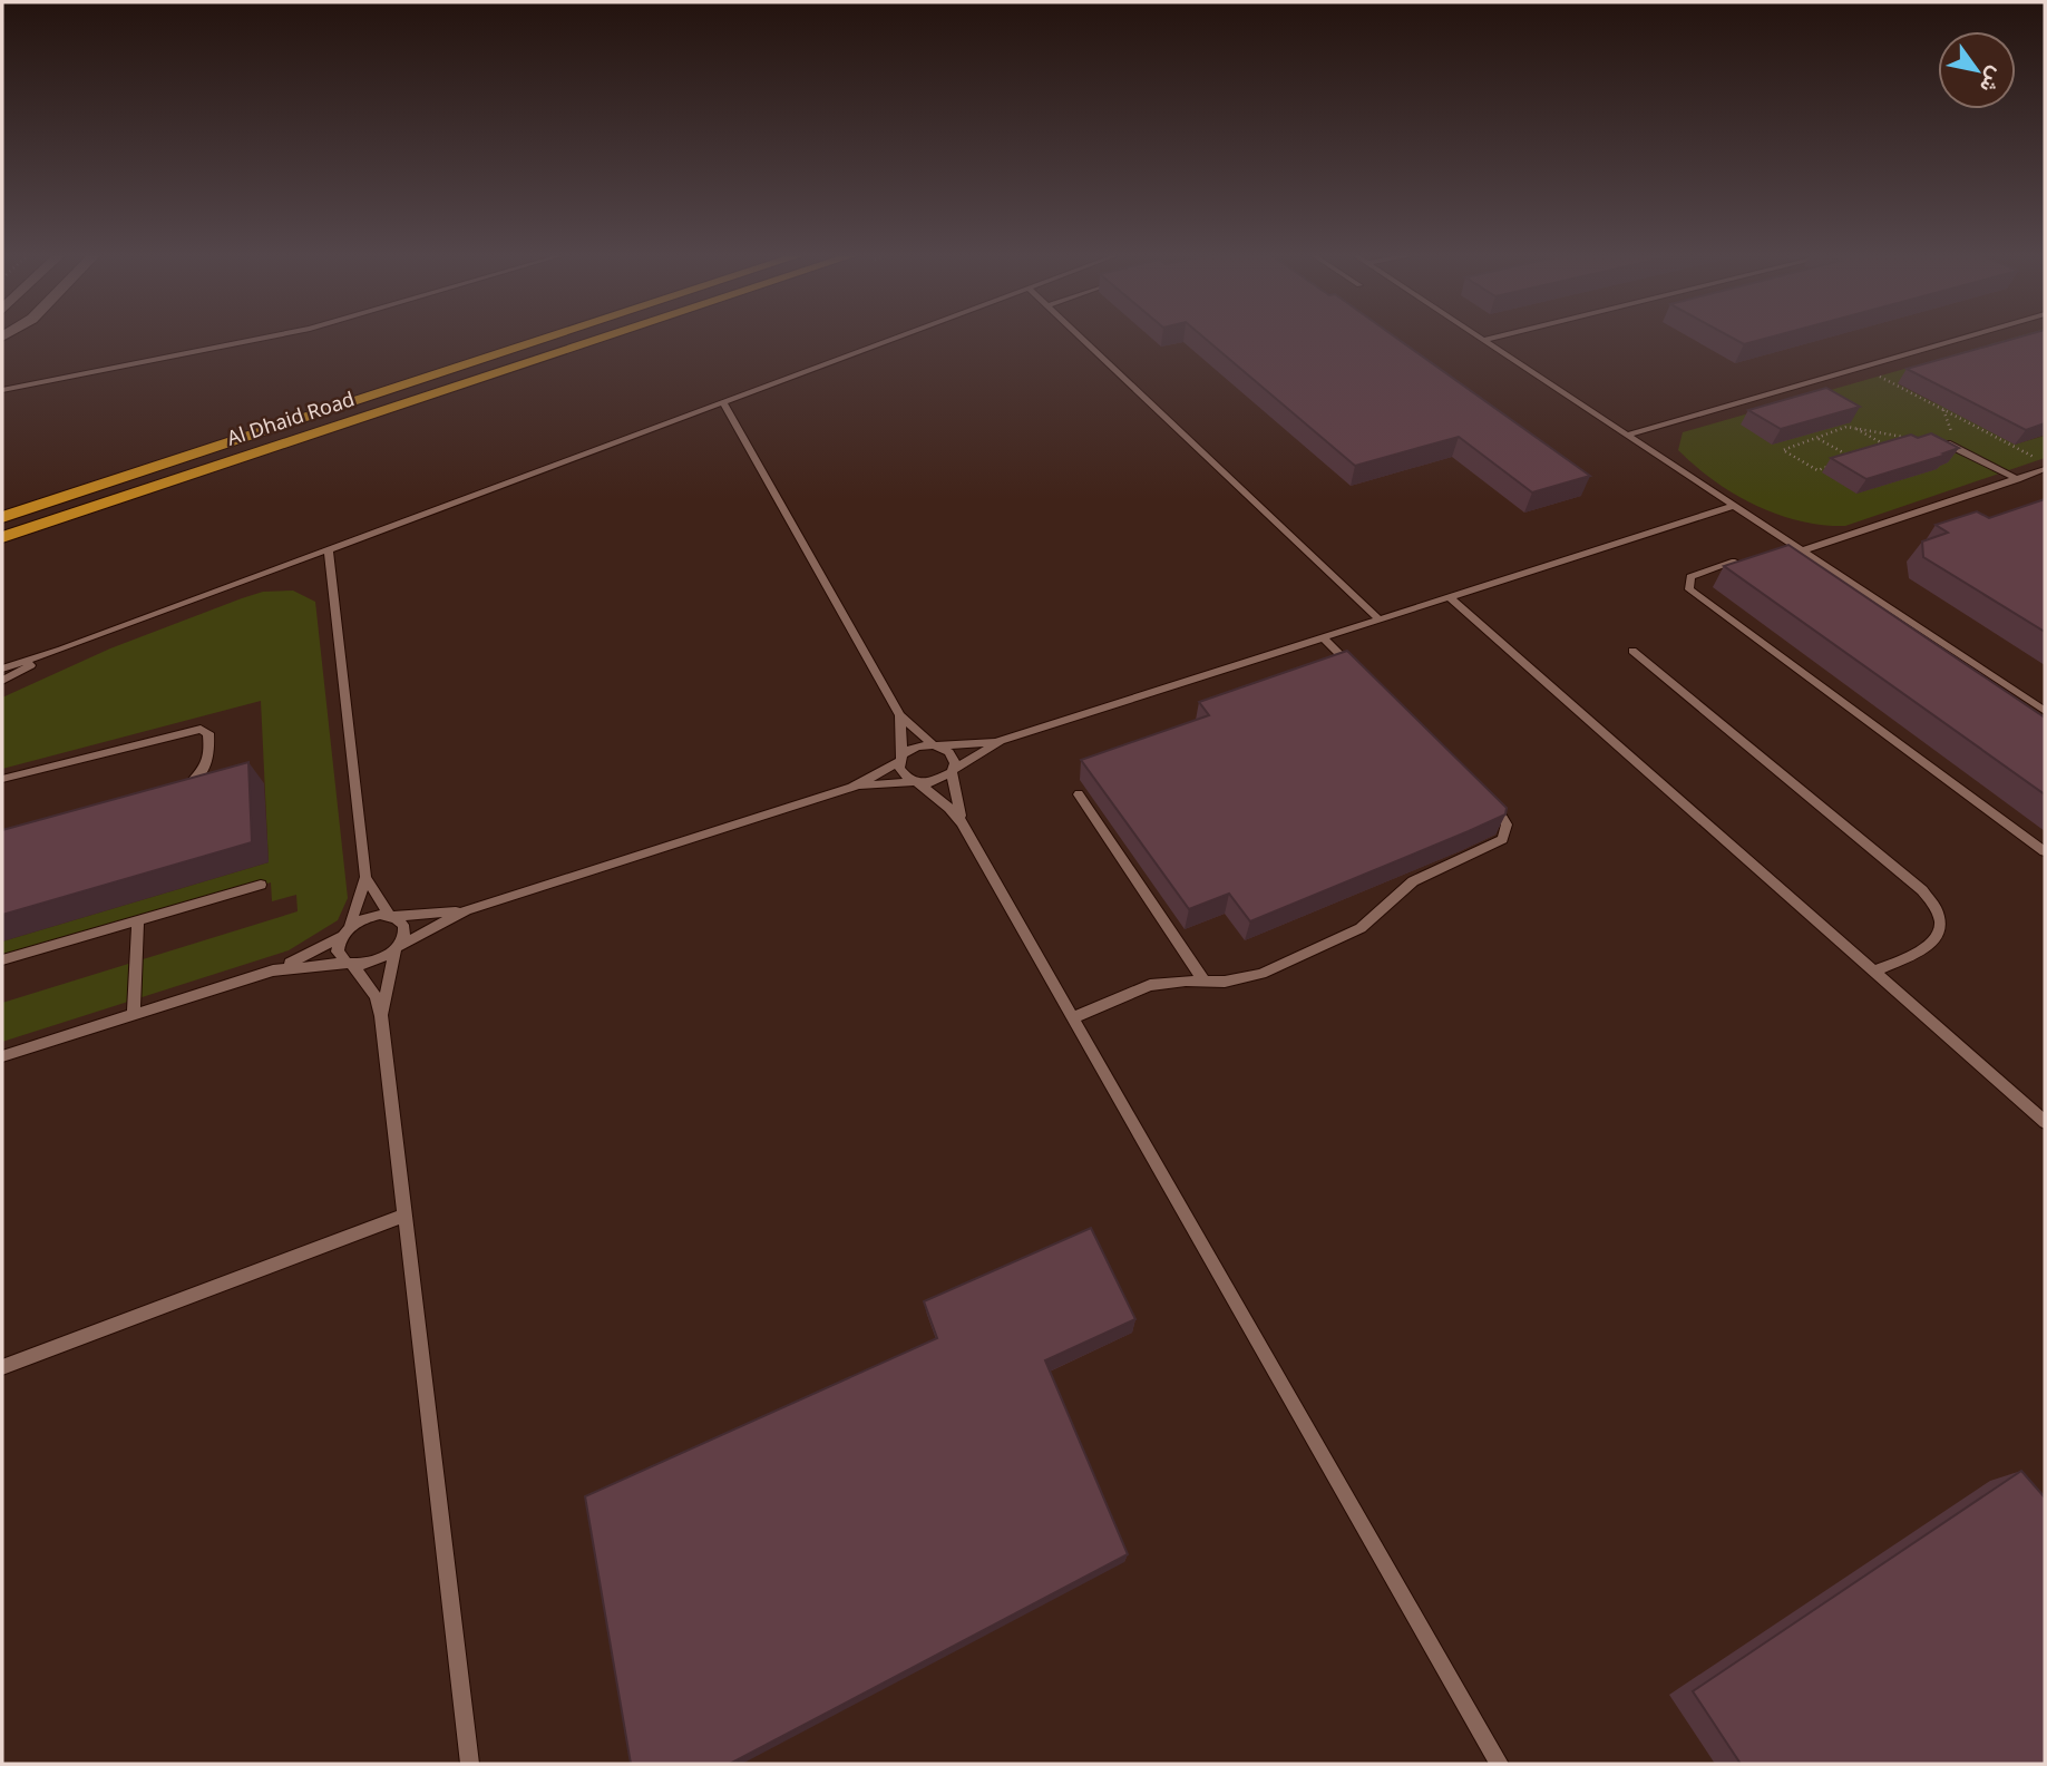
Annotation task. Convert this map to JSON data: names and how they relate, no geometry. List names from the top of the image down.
{
  "streets": {
    "highway": ["Al Dhaid Road"]
  },
  "north": "bottom right"
}
